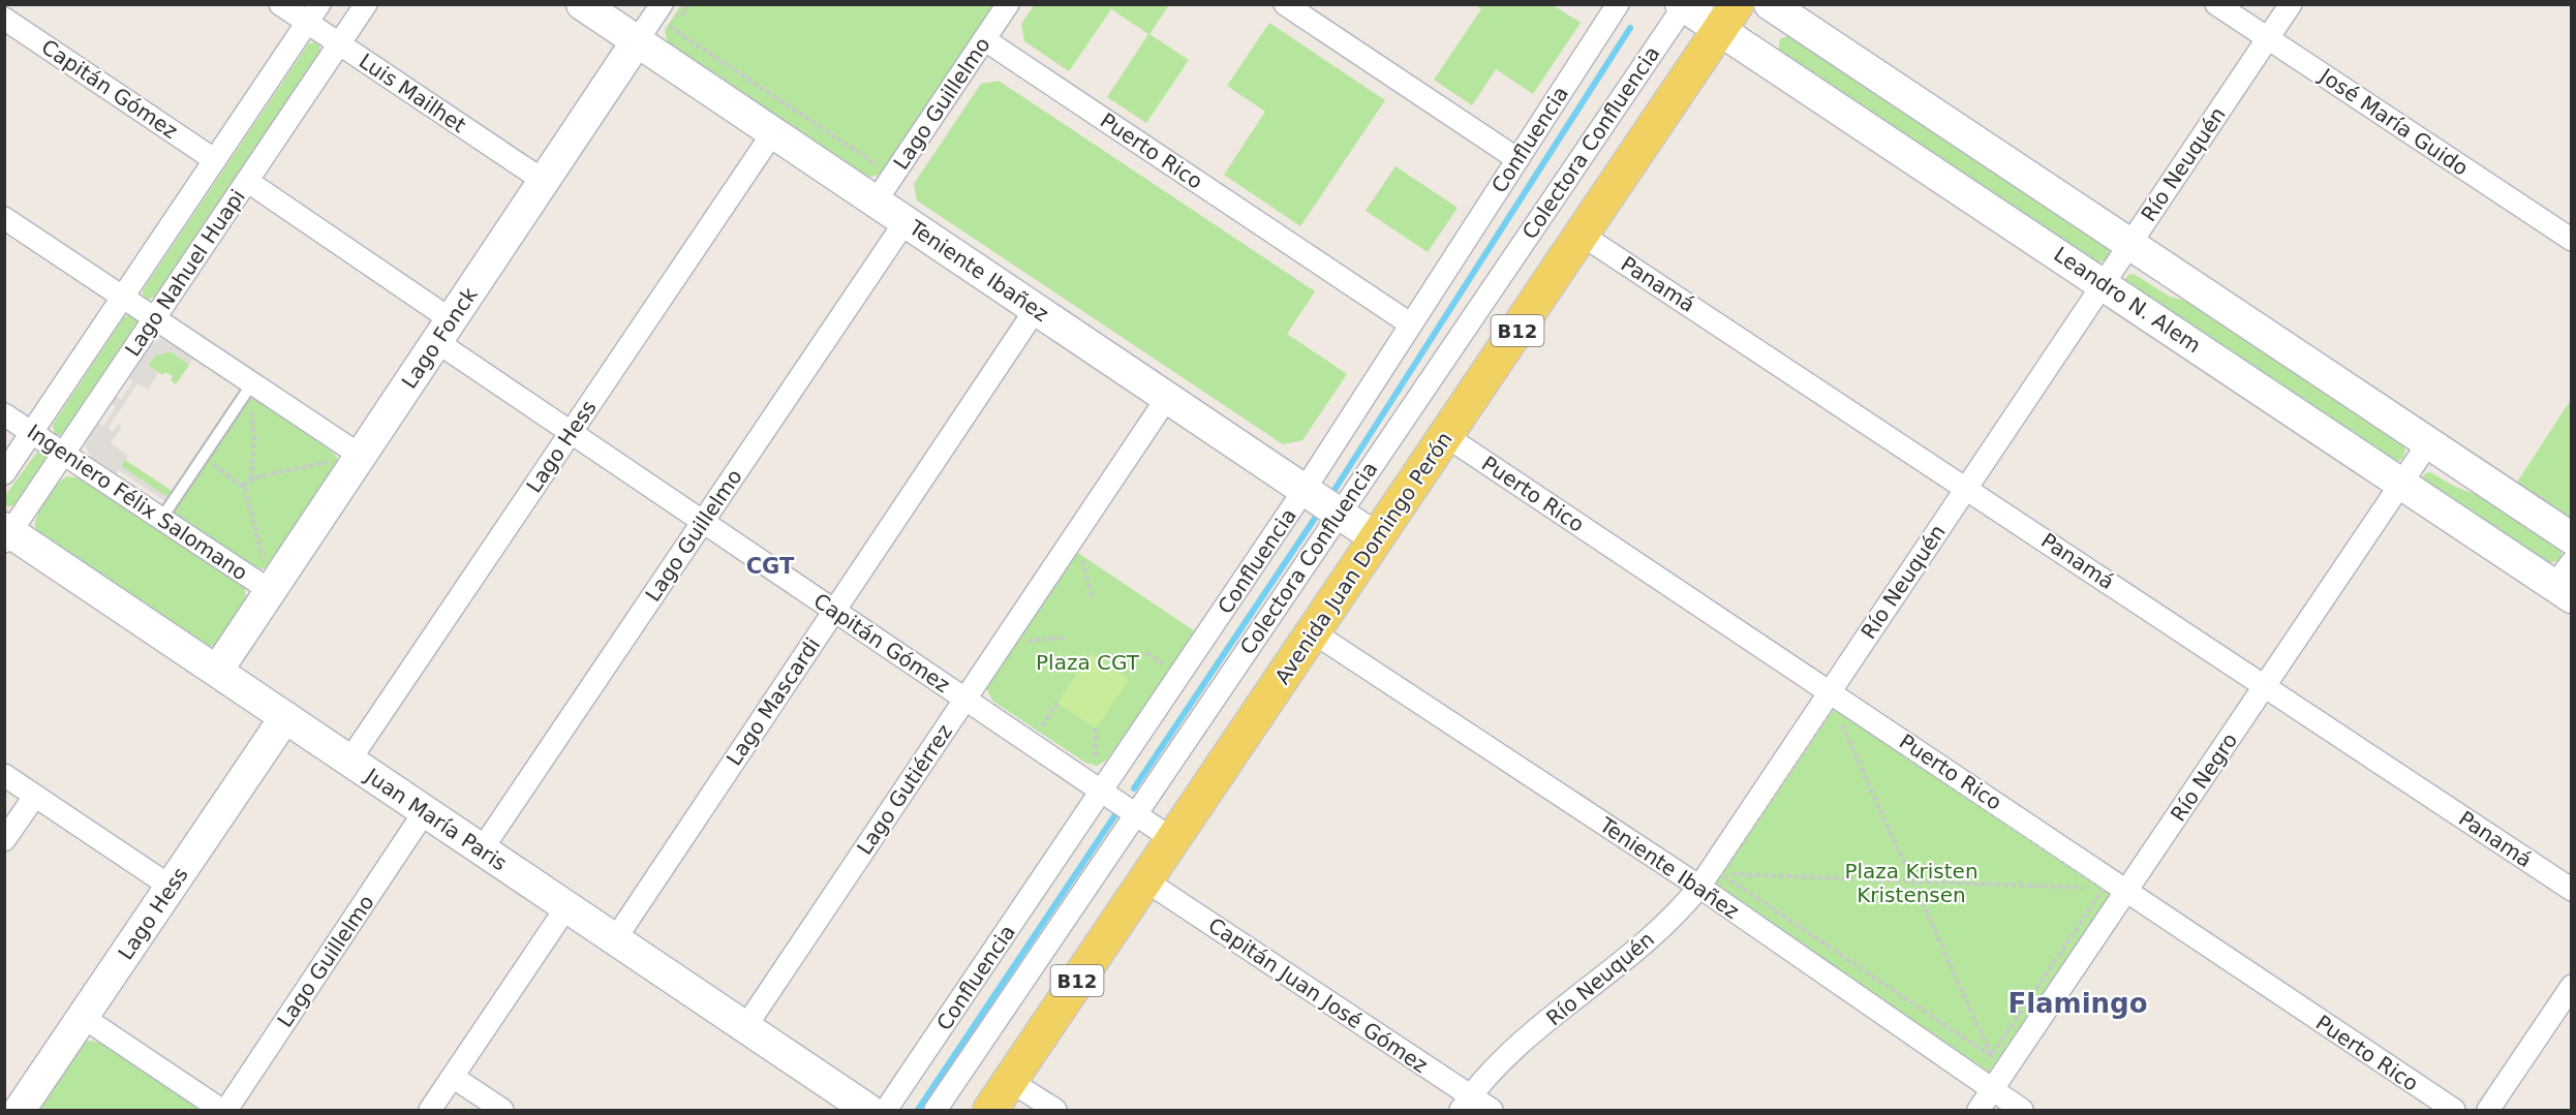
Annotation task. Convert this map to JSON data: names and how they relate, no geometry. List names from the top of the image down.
{
  "streets": {
    "main road": ["B12", "Avenida Juan Domingo Perón"],
    "street": [
      "Capitán Gómez",
      "Luis Mailhet",
      "Lago Guillelmo",
      "José María Guido",
      "Confluencia",
      "Colectora Confluencia",
      "Puerto Rico",
      "Río Neuquén",
      "Teniente Ibañez",
      "Lago Nahuel Huapi",
      "Panamá",
      "Leandro N. Alem",
      "Lago Fonck",
      "Lago Hess",
      "Ingeniero Félix Salomano",
      "Lago Mascardi",
      "Río Negro",
      "Lago Gutiérrez",
      "Juan María Paris",
      "Capitán Juan José Gómez"
    ]
  },
  "crossings": [
    ["Capitán Gómez", "Lago Guillelmo"],
    ["Capitán Gómez", "Confluencia"],
    ["Capitán Gómez", "Colectora Confluencia"],
    ["Capitán Gómez", "Lago Nahuel Huapi"],
    ["Capitán Gómez", "Lago Fonck"],
    ["Capitán Gómez", "Lago Hess"],
    ["Capitán Gómez", "Avenida Juan Domingo Perón"],
    ["Capitán Gómez", "Lago Mascardi"],
    ["Capitán Gómez", "Lago Gutiérrez"],
    ["Luis Mailhet", "Lago Nahuel Huapi"],
    ["Luis Mailhet", "Lago Fonck"],
    ["Lago Guillelmo", "Puerto Rico"],
    ["Lago Guillelmo", "Teniente Ibañez"],
    ["Lago Guillelmo", "Juan María Paris"],
    ["José María Guido", "Río Neuquén"],
    ["Confluencia", "Puerto Rico"],
    ["Confluencia", "Teniente Ibañez"],
    ["Colectora Confluencia", "Teniente Ibañez"],
    ["Colectora Confluencia", "Leandro N. Alem"],
    ["Puerto Rico", "Río Neuquén"],
    ["Puerto Rico", "Avenida Juan Domingo Perón"],
    ["Puerto Rico", "Río Negro"],
    ["Río Neuquén", "Teniente Ibañez"],
    ["Río Neuquén", "Panamá"],
    ["Río Neuquén", "Leandro N. Alem"],
    ["Río Neuquén", "Capitán Juan José Gómez"],
    ["Teniente Ibañez", "Lago Fonck"],
    ["Teniente Ibañez", "Lago Hess"],
    ["Teniente Ibañez", "Avenida Juan Domingo Perón"],
    ["Teniente Ibañez", "Lago Mascardi"],
    ["Teniente Ibañez", "Río Negro"],
    ["Teniente Ibañez", "Lago Gutiérrez"],
    ["Lago Nahuel Huapi", "Ingeniero Félix Salomano"],
    ["Lago Nahuel Huapi", "Juan María Paris"],
    ["Panamá", "Avenida Juan Domingo Perón"],
    ["Panamá", "Río Negro"],
    ["Leandro N. Alem", "Avenida Juan Domingo Perón"],
    ["Leandro N. Alem", "Río Negro"],
    ["Lago Fonck", "Ingeniero Félix Salomano"],
    ["Lago Fonck", "Juan María Paris"],
    ["Lago Hess", "Juan María Paris"],
    ["Avenida Juan Domingo Perón", "Capitán Juan José Gómez"],
    ["Lago Mascardi", "Juan María Paris"],
    ["Lago Gutiérrez", "Juan María Paris"]
  ],
  "districts": ["CGT", "Flamingo"],
  "parks": ["Plaza CGT", "Plaza Kristen Kristensen"]
}
